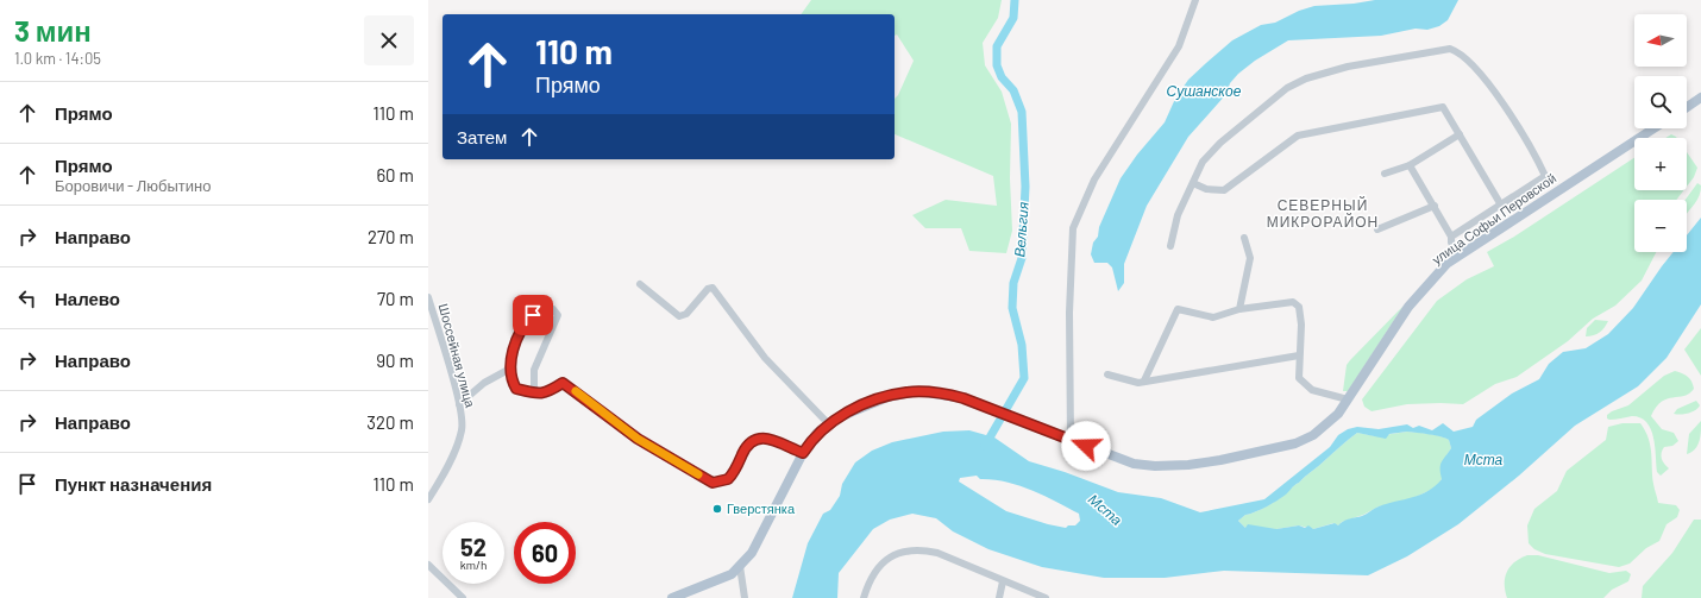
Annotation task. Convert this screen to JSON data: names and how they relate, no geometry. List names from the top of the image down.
{
  "streets": {
    "main road": ["улица Софьи Перовской"],
    "street": ["Шоссейная улица"]
  },
  "districts": ["СЕВЕРНЫЙ МИКРОРАЙОН"],
  "water": ["Сушанское", "Вельгия", "Мста"],
  "places": ["Гверстянка"],
  "north": "left",
  "page": {
    "heading": ["3 мин", "1.0 km · 14:05"],
    "map_buttons": ["+", "−"],
    "turn": ["110 m", "Прямо"],
    "list": [
      {
        "name": "Прямо",
        "value": "110 m"
      },
      {
        "name": "Прямо",
        "note": "Боровичи - Любытино",
        "value": "60 m"
      },
      {
        "name": "Направо",
        "value": "270 m"
      },
      {
        "name": "Налево",
        "value": "70 m"
      },
      {
        "name": "Направо",
        "value": "90 m"
      },
      {
        "name": "Направо",
        "value": "320 m"
      },
      {
        "name": "Пункт назначения",
        "value": "110 m"
      }
    ],
    "then": "Затем",
    "speed": "52 km/h",
    "limit": "60"
  }
}
